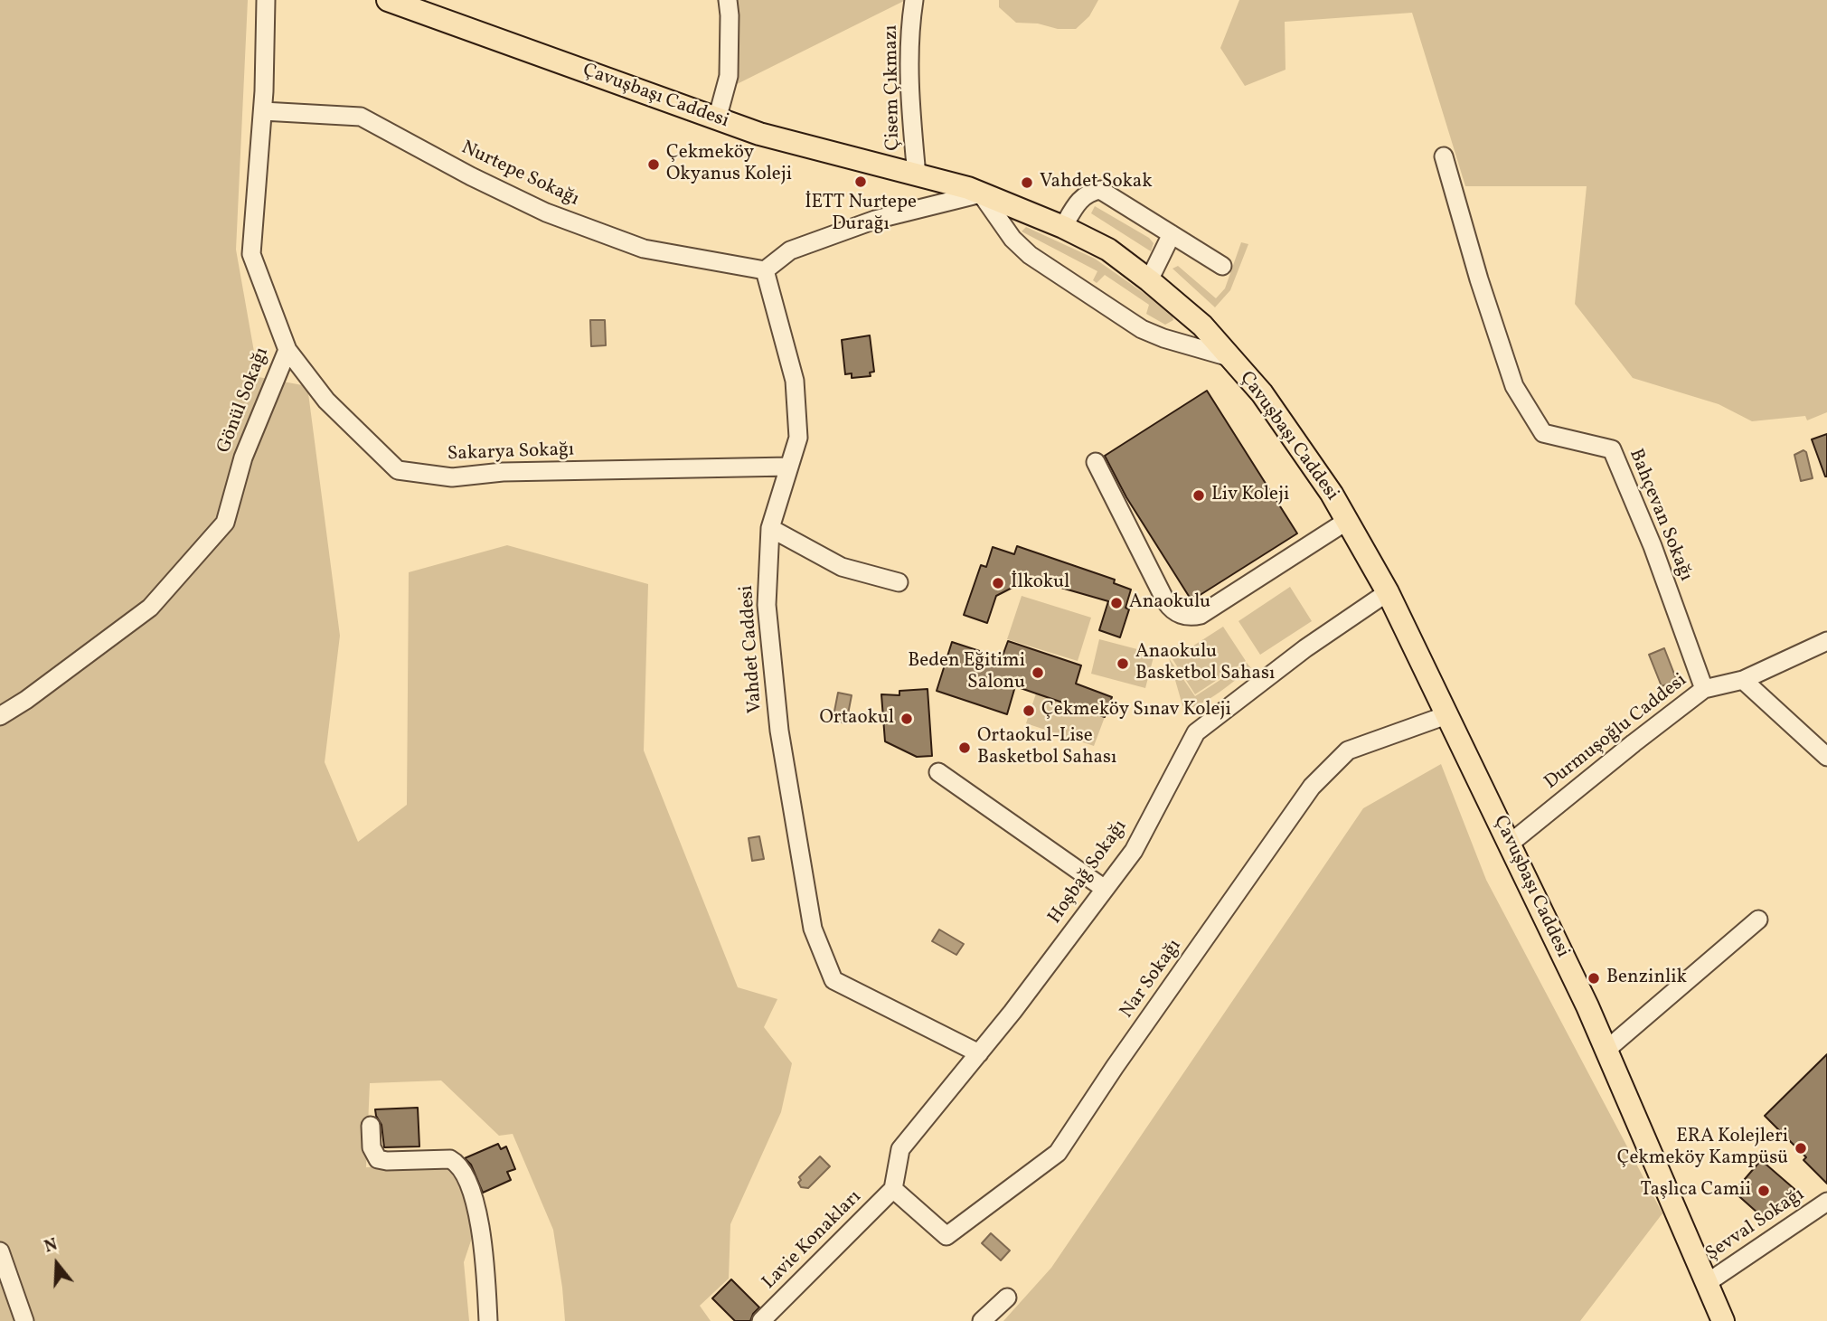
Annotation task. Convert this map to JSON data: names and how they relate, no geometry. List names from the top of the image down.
{
  "streets": {
    "main road": ["Çavuşbaşı Caddesi"],
    "street": [
      "Çisem Çıkmazı",
      "Nurtepe Sokağı",
      "Gönül Sokağı",
      "Sakarya Sokağı",
      "Bahçevan Sokağı",
      "Vahdet Caddesi",
      "Durmuşoğlu Caddesi",
      "Hoşbağ Sokağı",
      "Nar Sokağı",
      "Şevval Sokağı",
      "Lavie Konakları"
    ]
  },
  "crossings": [
    ["Çisem Çıkmazı", "Çavuşbaşı Caddesi"],
    ["Çavuşbaşı Caddesi", "Durmuşoğlu Caddesi"],
    ["Çavuşbaşı Caddesi", "Hoşbağ Sokağı"],
    ["Çavuşbaşı Caddesi", "Nar Sokağı"],
    ["Çavuşbaşı Caddesi", "Şevval Sokağı"],
    ["Nurtepe Sokağı", "Gönül Sokağı"],
    ["Nurtepe Sokağı", "Vahdet Caddesi"],
    ["Gönül Sokağı", "Sakarya Sokağı"],
    ["Sakarya Sokağı", "Vahdet Caddesi"],
    ["Bahçevan Sokağı", "Durmuşoğlu Caddesi"],
    ["Vahdet Caddesi", "Hoşbağ Sokağı"],
    ["Hoşbağ Sokağı", "Nar Sokağı"],
    ["Hoşbağ Sokağı", "Lavie Konakları"],
    ["Nar Sokağı", "Lavie Konakları"]
  ],
  "places": [
    "Çekmeköy Okyanus Koleji",
    "İETT Nurtepe Durağı",
    "Vahdet Sokak",
    "Liv Koleji",
    "İlkokul",
    "Anaokulu",
    "Anaokulu Basketbol Sahası",
    "Beden Eğitimi Salonu",
    "Çekmeköy Sınav Koleji",
    "Ortaokul",
    "Ortaokul-Lise Basketbol Sahası",
    "Benzinlik",
    "ERA Kolejleri Çekmeköy Kampüsü",
    "Taşlıca Camii"
  ],
  "north": "top"
}
